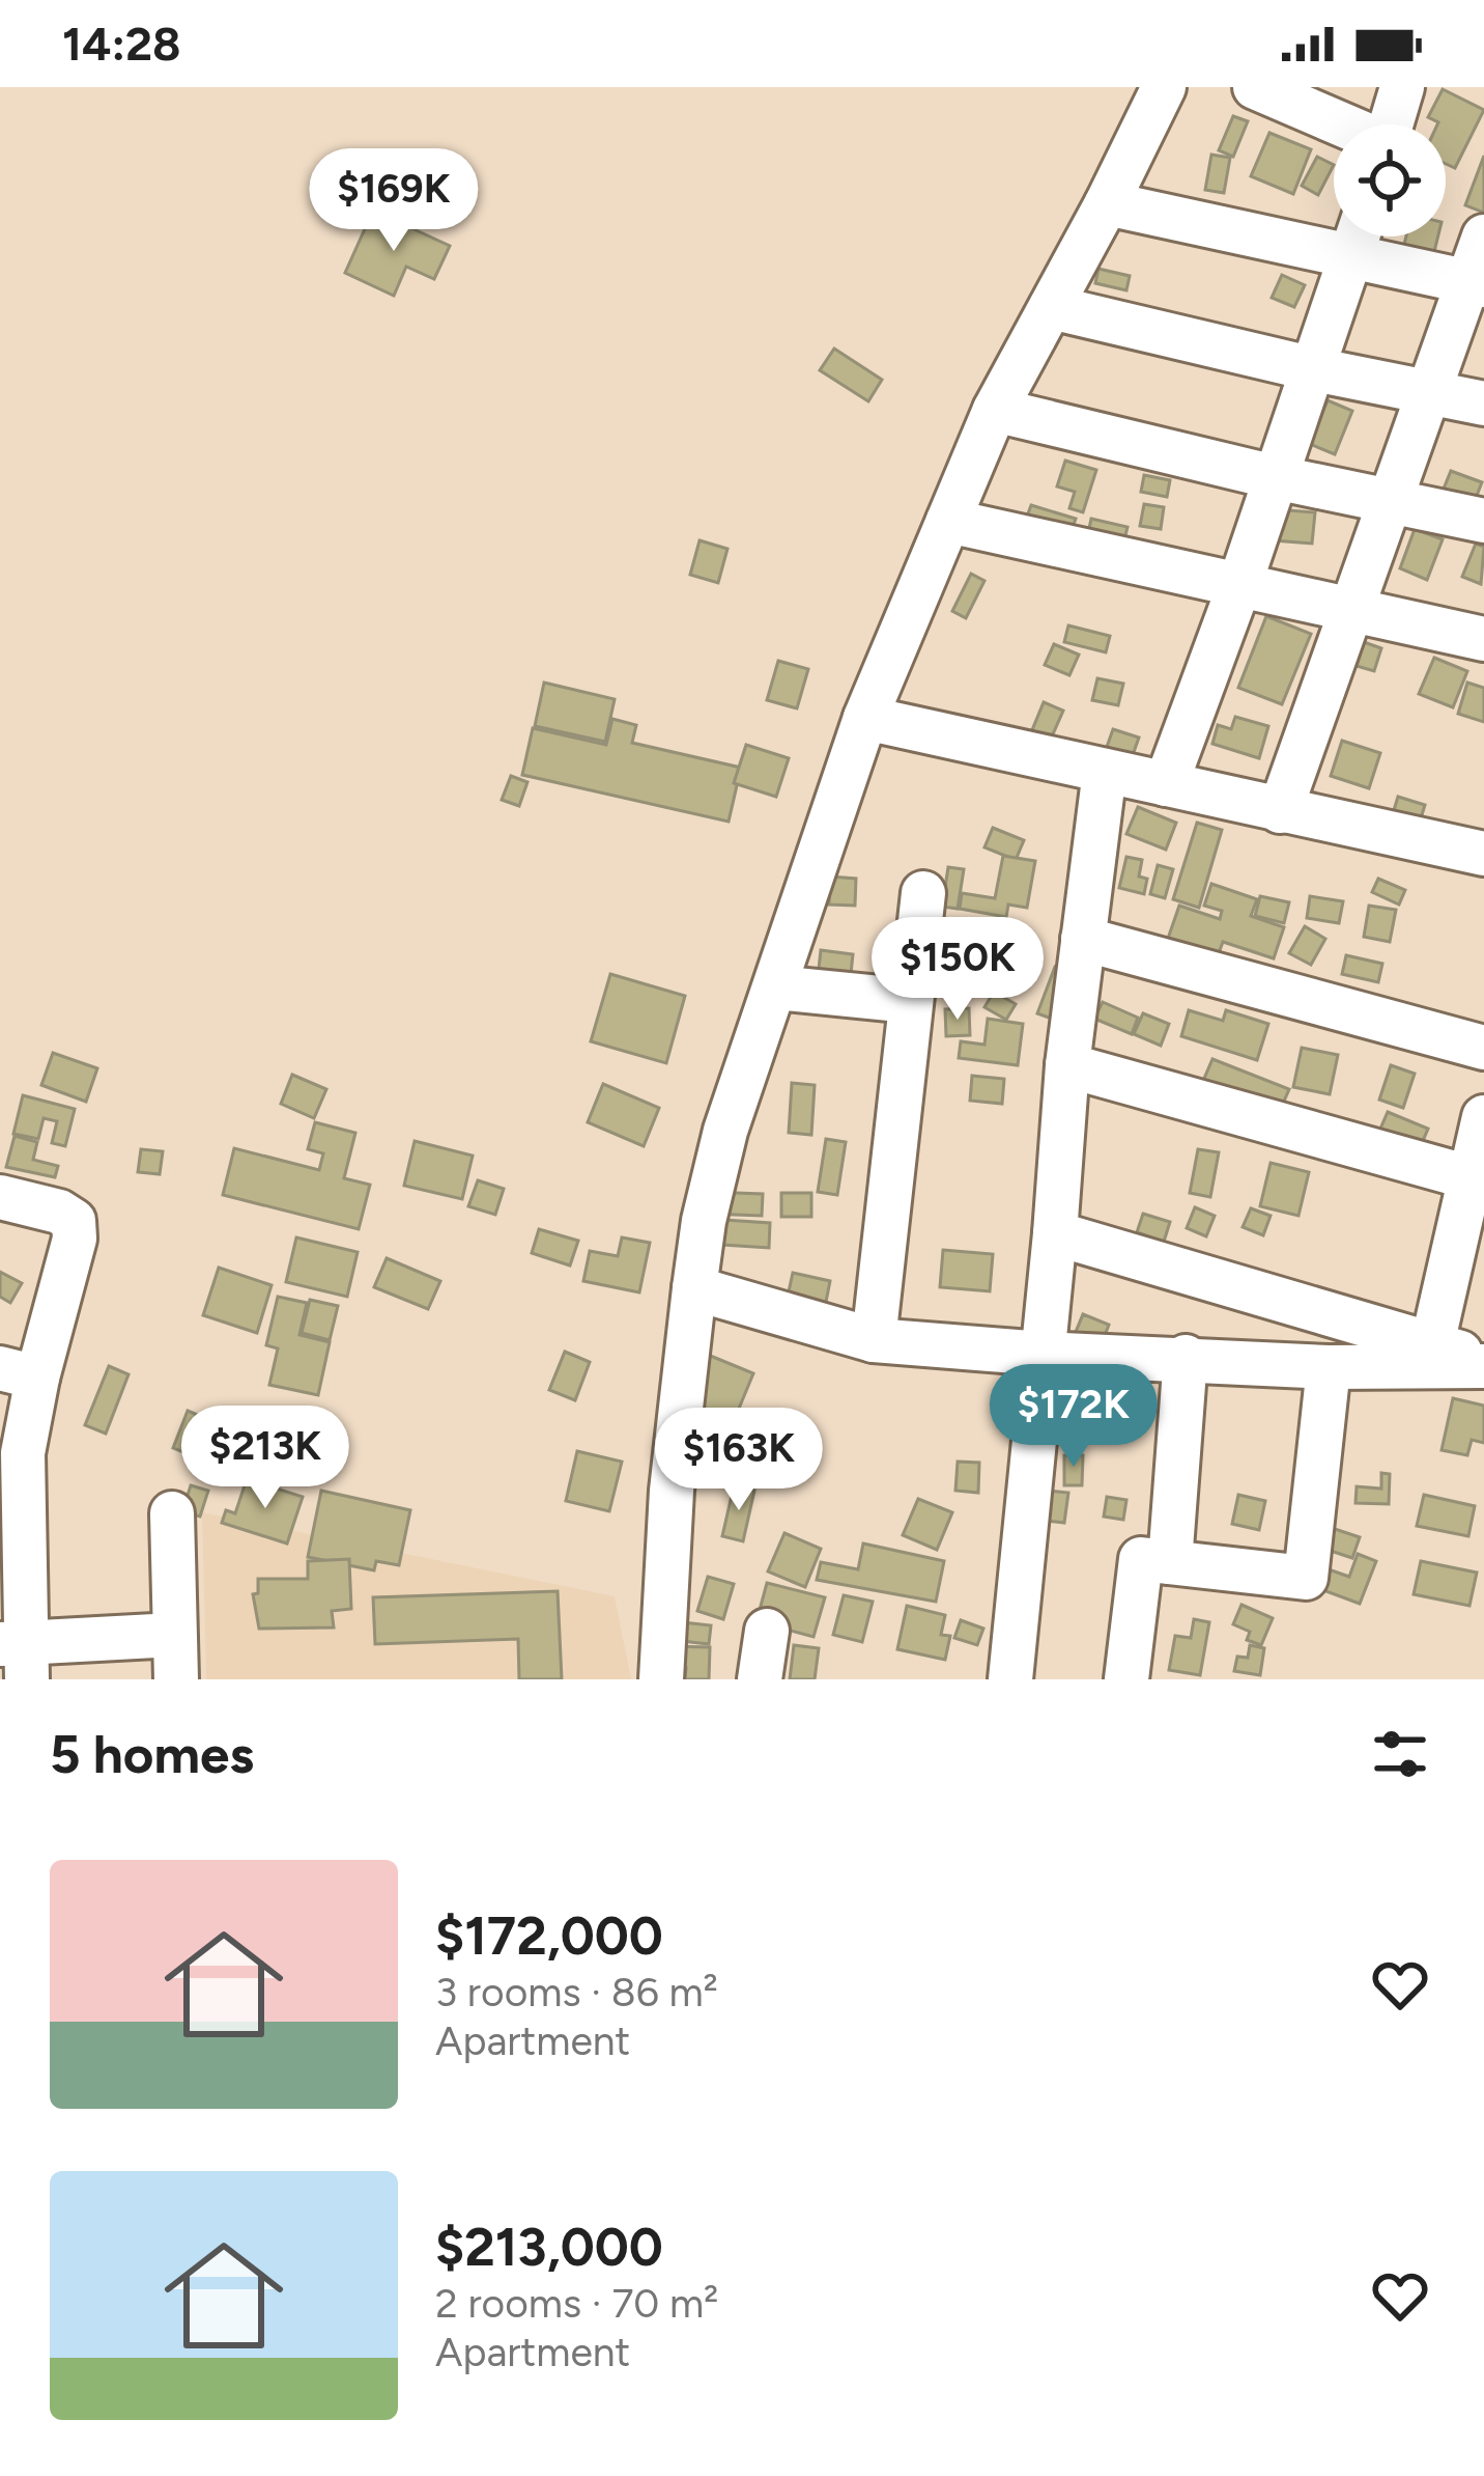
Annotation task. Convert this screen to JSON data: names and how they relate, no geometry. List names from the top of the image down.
{
  "page": {
    "status": "14:28",
    "price": [
      "$169K",
      "$150K",
      "$172K",
      "$213K",
      "$163K"
    ],
    "heading": "5 homes",
    "list": [
      {
        "name": "$172,000",
        "note": "3 rooms · 86 m² · Apartment"
      },
      {
        "name": "$213,000",
        "note": "2 rooms · 70 m² · Apartment"
      }
    ]
  }
}
